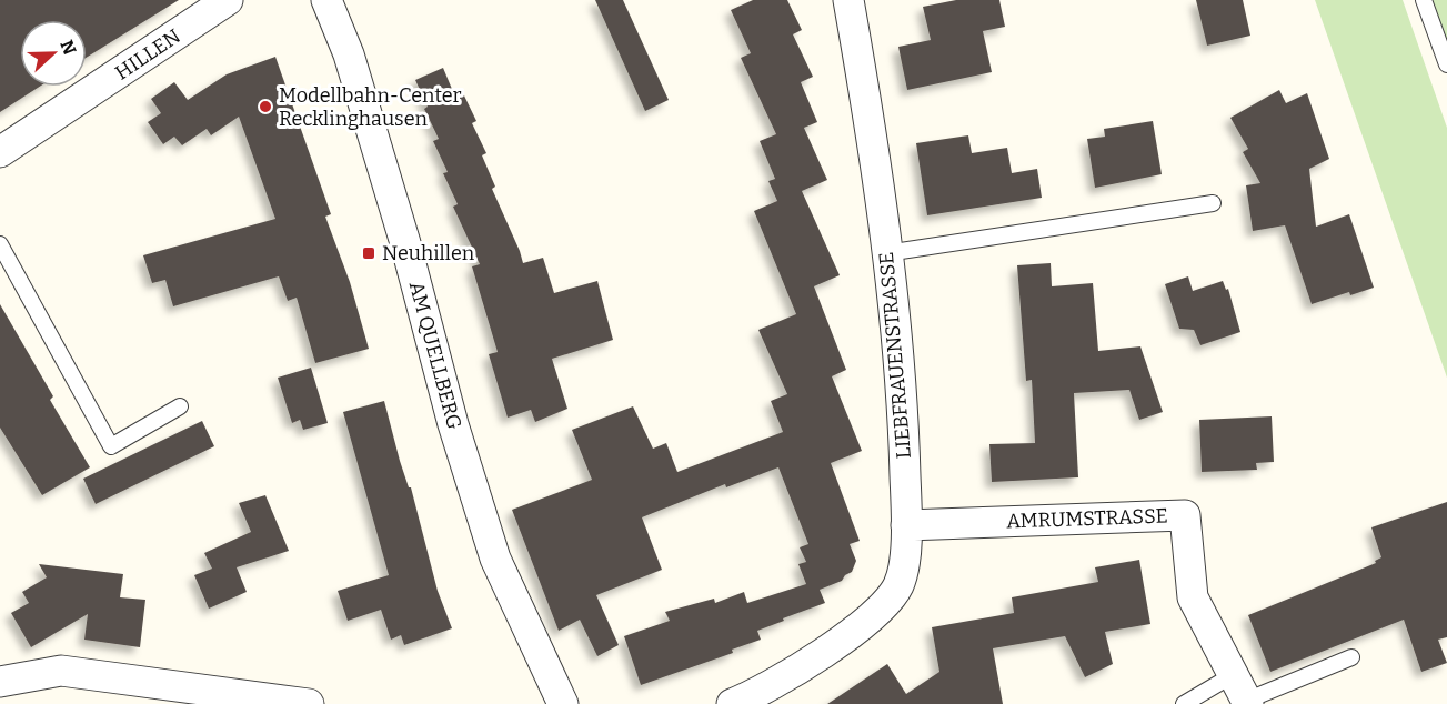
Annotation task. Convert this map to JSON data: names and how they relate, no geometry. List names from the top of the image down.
{
  "streets": {
    "street": [
      "HILLEN",
      "AM QUELLBERG",
      "LIEBFRAUENSTRASSE",
      "AMRUMSTRASSE"
    ]
  },
  "crossings": [
    ["LIEBFRAUENSTRASSE", "AMRUMSTRASSE"]
  ],
  "places": {
    "other": ["Modellbahn-Center Recklinghausen"],
    "transit": ["Neuhillen"]
  },
  "north": "right"
}
